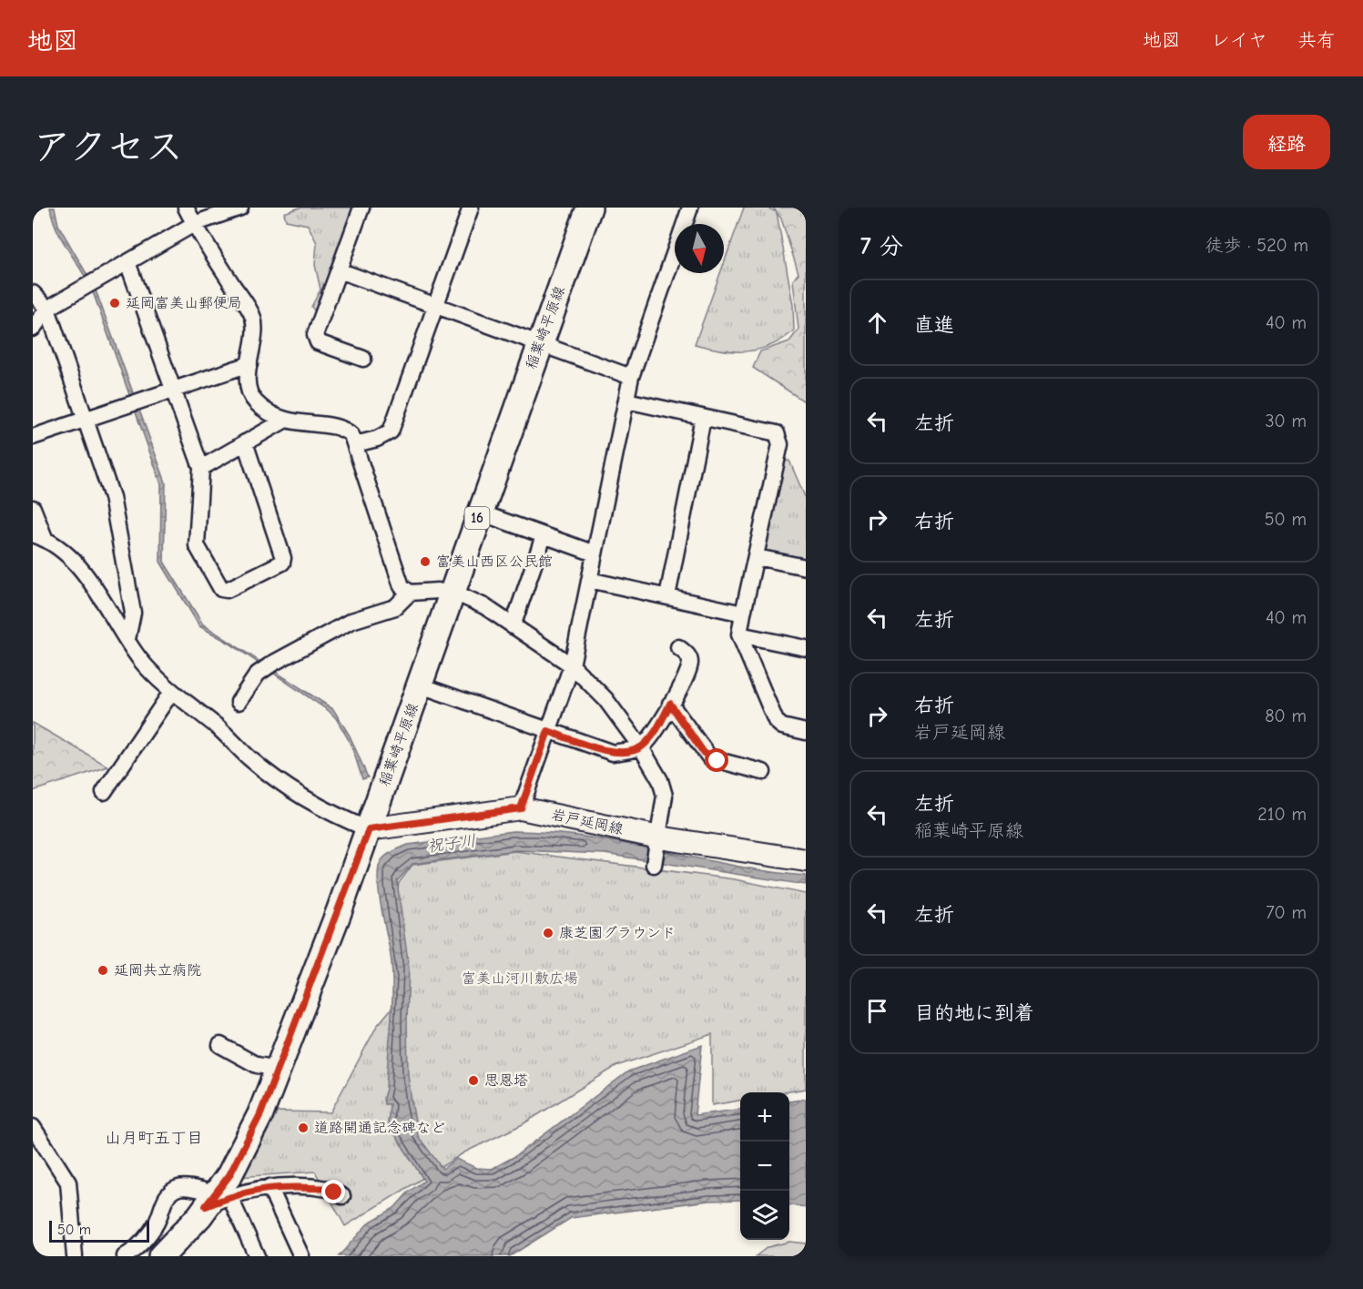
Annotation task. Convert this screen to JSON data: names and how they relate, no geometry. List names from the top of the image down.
{
  "streets": {
    "main road": ["稲葉崎平原線", "16", "岩戸延岡線"]
  },
  "crossings": [
    ["稲葉崎平原線", "岩戸延岡線"]
  ],
  "districts": ["山月町五丁目"],
  "water": ["祝子川"],
  "parks": ["富美山河川敷広場"],
  "places": [
    "延岡富美山郵便局",
    "富美山西区公民館",
    "康芝園グラウンド",
    "延岡共立病院",
    "思恩塔",
    "道路開通記念碑など"
  ],
  "scale_bar": "50 m",
  "north": "bottom",
  "page": {
    "header": "地図",
    "nav": ["地図", "レイヤ", "共有"],
    "title": "アクセス",
    "buttons": "経路",
    "heading": ["7 分", "徒歩 · 520 m"],
    "list": [
      ["直進", "40 m"],
      ["左折", "30 m"],
      ["右折", "50 m"],
      ["左折", "40 m"],
      ["右折", "岩戸延岡線", "80 m"],
      ["左折", "稲葉崎平原線", "210 m"],
      ["左折", "70 m"],
      "目的地に到着"
    ],
    "map_buttons": ["+", "−"],
    "scale": "50 m"
  }
}
